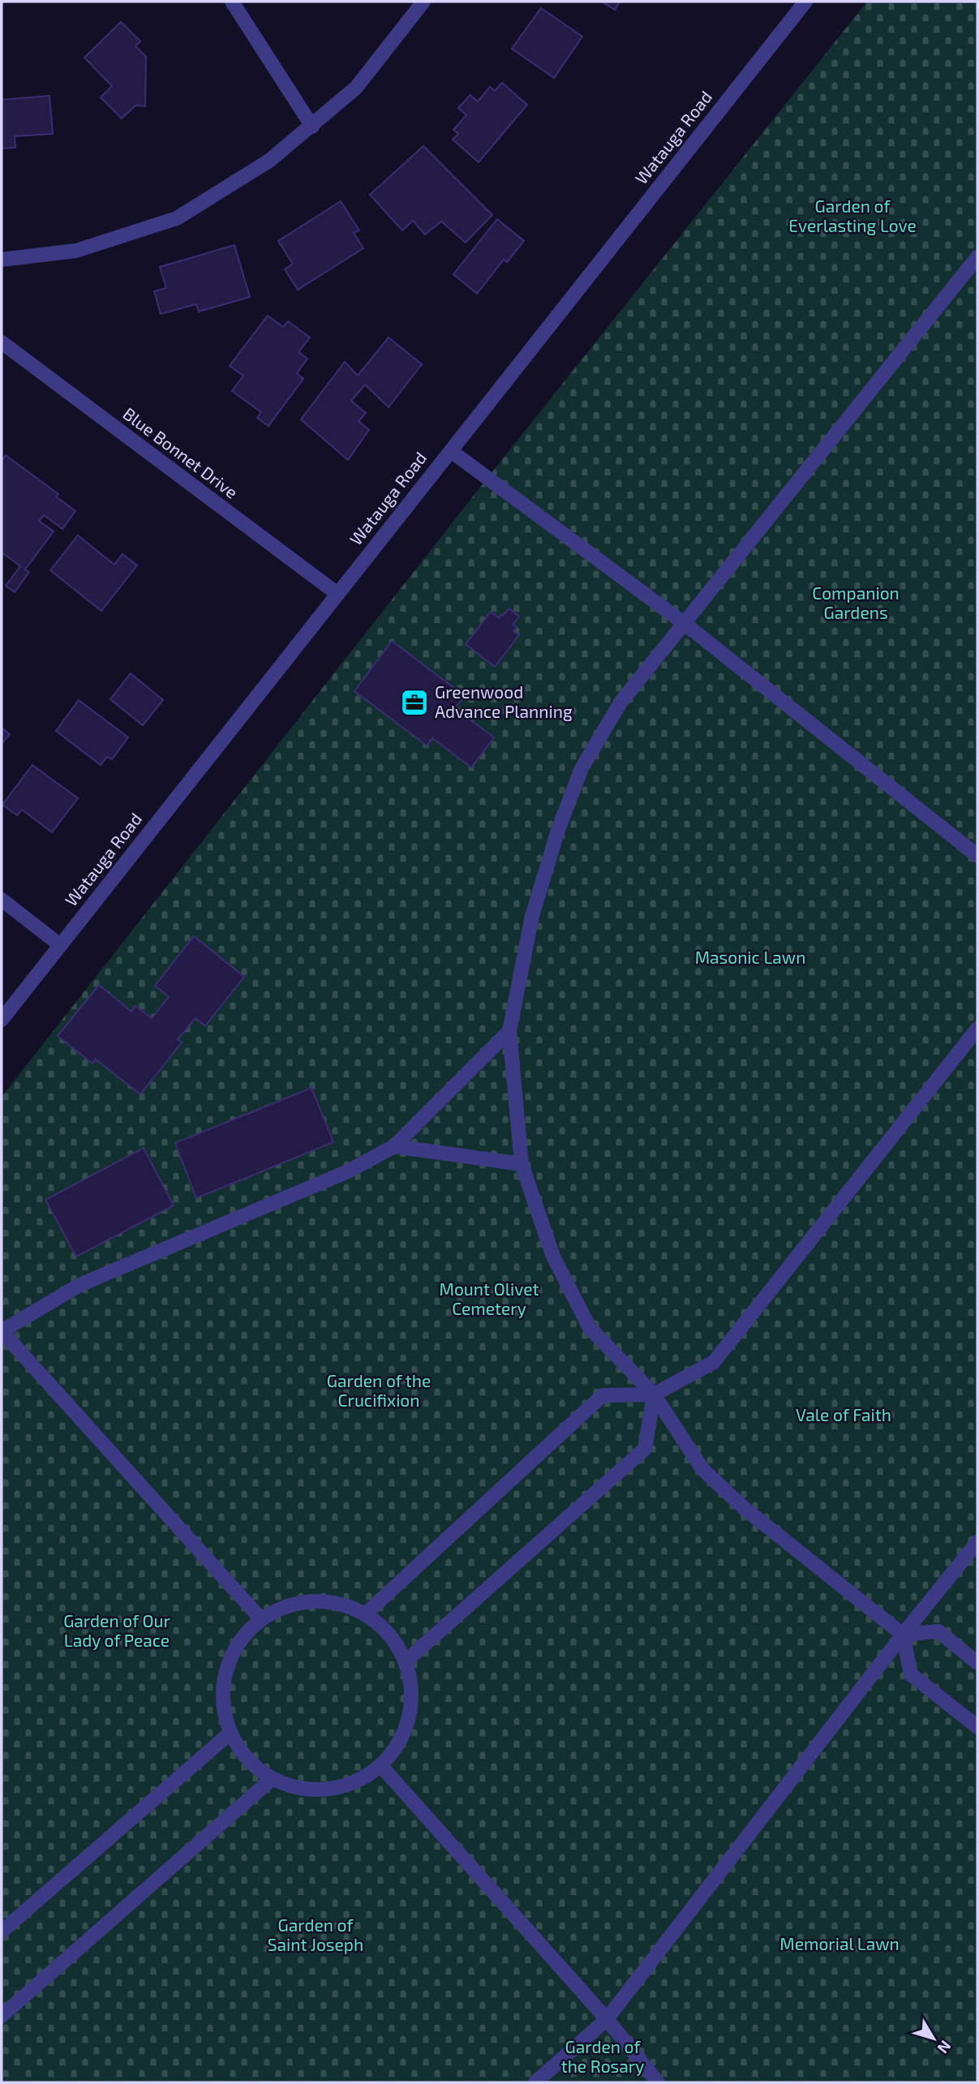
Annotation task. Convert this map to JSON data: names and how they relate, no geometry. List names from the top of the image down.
{
  "streets": {
    "street": ["Watauga Road", "Blue Bonnet Drive"]
  },
  "crossings": [
    ["Watauga Road", "Blue Bonnet Drive"]
  ],
  "parks": [
    "Garden of Everlasting Love",
    "Companion Gardens",
    "Masonic Lawn",
    "Mount Olivet Cemetery",
    "Garden of the Crucifixion",
    "Vale of Faith",
    "Garden of Our Lady of Peace",
    "Garden of Saint Joseph",
    "Memorial Lawn",
    "Garden of the Rosary"
  ],
  "places": {
    "office": ["Greenwood Advance Planning"]
  },
  "north": "bottom right"
}
